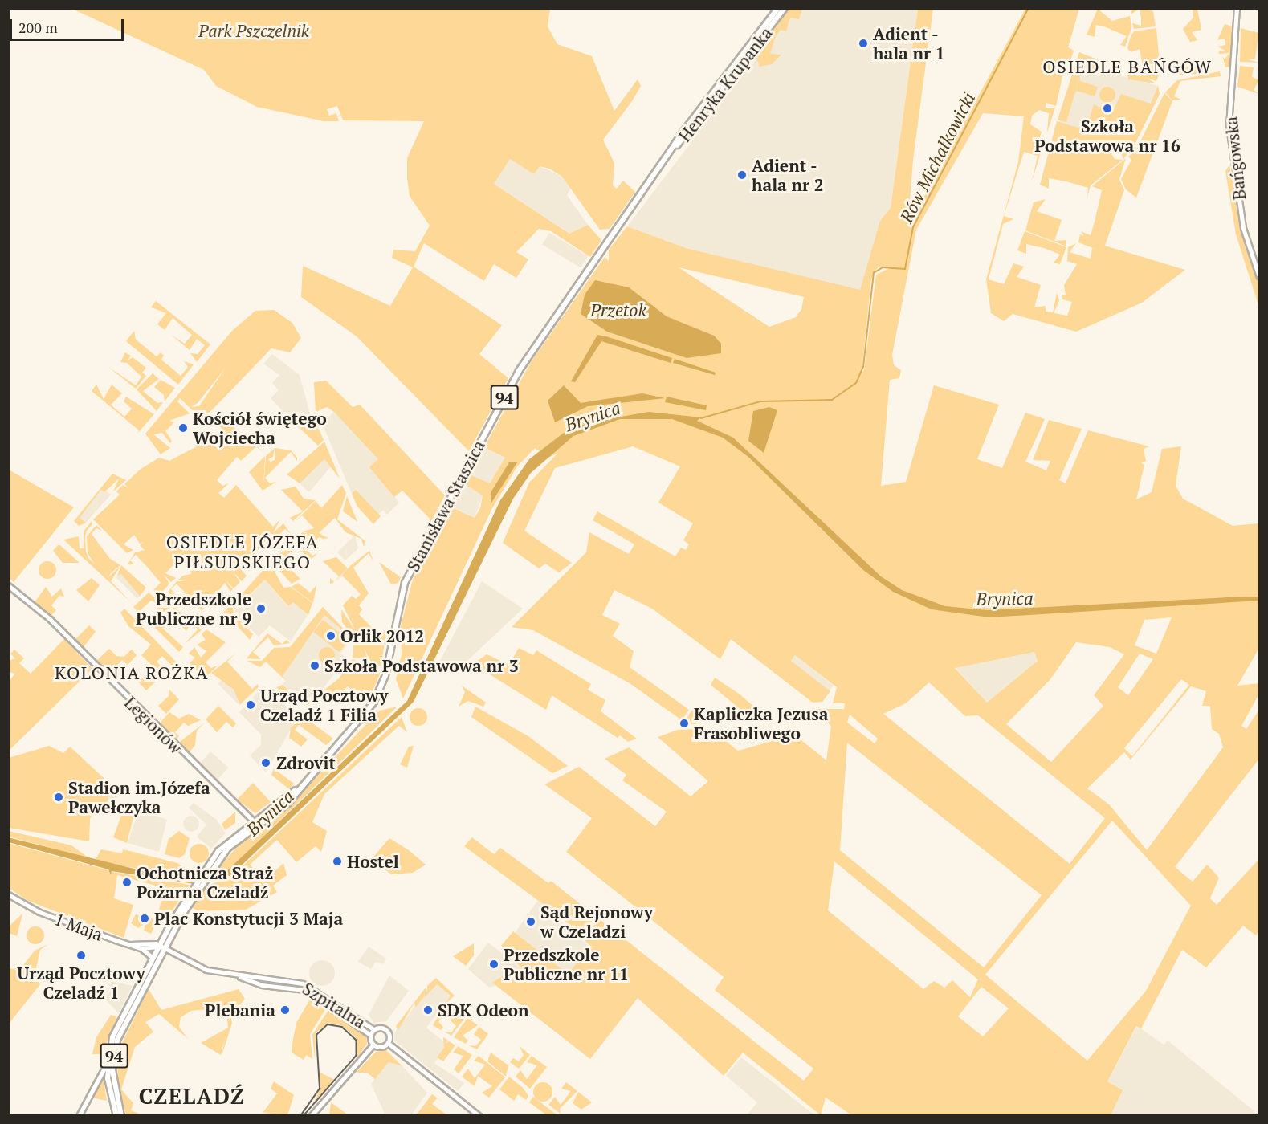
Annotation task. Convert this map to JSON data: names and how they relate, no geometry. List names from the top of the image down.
{
  "streets": {
    "main road": ["Henryka Krupanka", "94", "Stanisława Staszica"],
    "street": [
      "Bańgowska",
      "Legionów",
      "1 Maja",
      "Szpitalna"
    ]
  },
  "crossings": [
    ["Henryka Krupanka", "Stanisława Staszica"],
    ["Stanisława Staszica", "Legionów"],
    ["Stanisława Staszica", "1 Maja"],
    ["1 Maja", "Szpitalna"]
  ],
  "districts": [
    "OSIEDLE BAŃGÓW",
    "OSIEDLE JÓZEFA PIŁSUDSKIEGO",
    "KOLONIA ROŻKA",
    "CZELADŹ"
  ],
  "water": ["Rów Michałkowicki", "Przetok", "Brynica"],
  "parks": ["Park Pszczelnik"],
  "places": [
    "Adient - hala nr 1",
    "Szkoła Podstawowa nr 16",
    "Adient - hala nr 2",
    "Kościół świętego Wojciecha",
    "Przedszkole Publiczne nr 9",
    "Orlik 2012",
    "Szkoła Podstawowa nr 3",
    "Urząd Pocztowy Czeladź 1 Filia",
    "Kapliczka Jezusa Frasobliwego",
    "Zdrovit",
    "Stadion im.Józefa Pawełczyka",
    "Hostel",
    "Ochotnicza Straż Pożarna Czeladź",
    "Plac Konstytucji 3 Maja",
    "Sąd Rejonowy w Czeladzi",
    "Urząd Pocztowy Czeladź 1",
    "Przedszkole Publiczne nr 11",
    "Plebania",
    "SDK Odeon"
  ],
  "scale_bar": "200 m"
}
